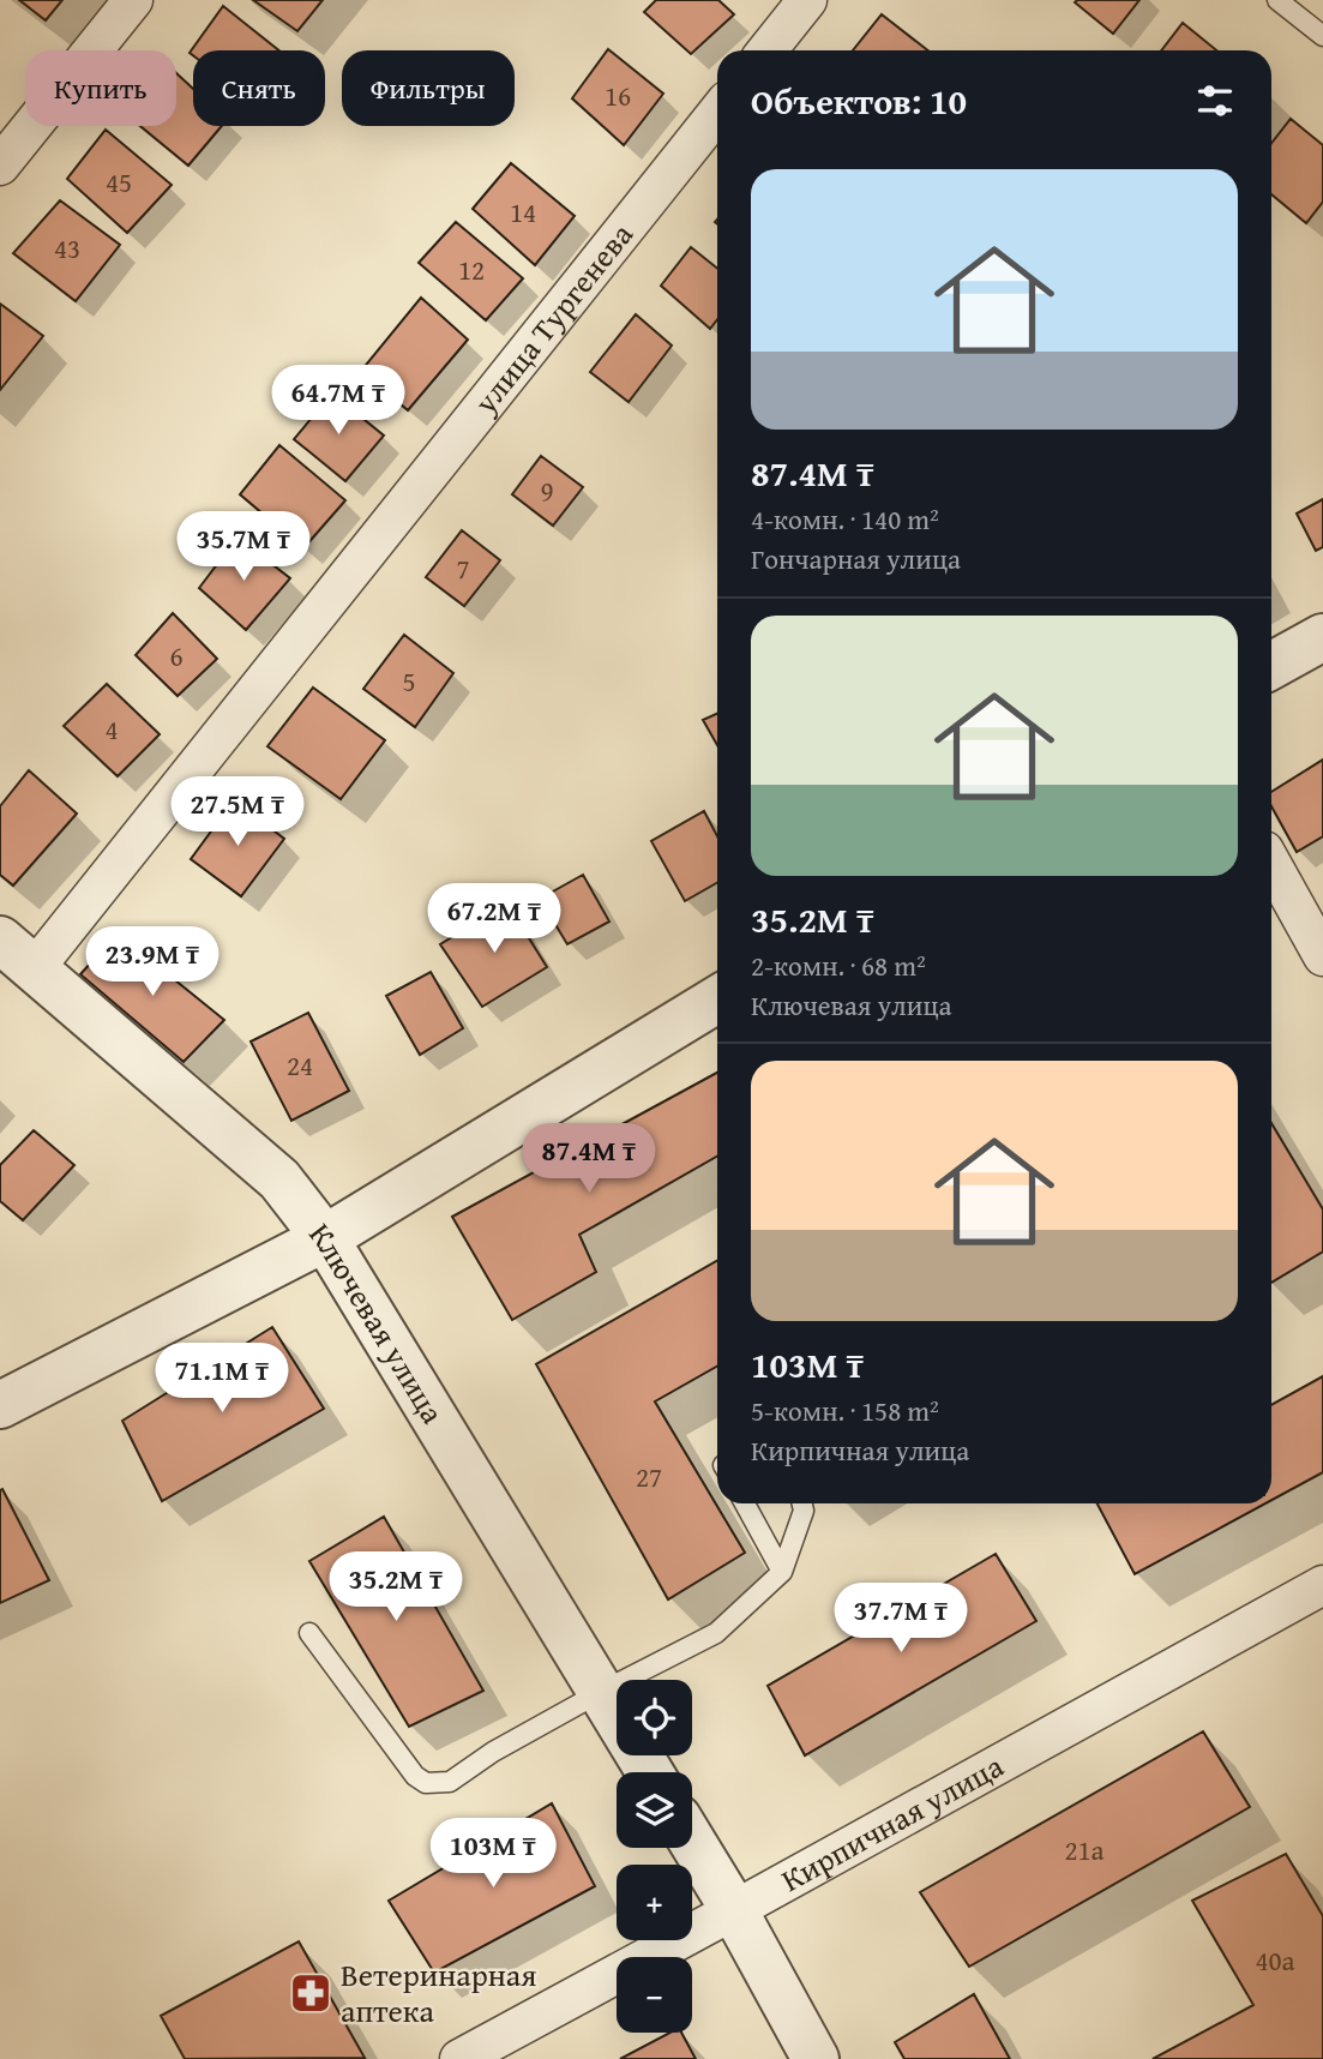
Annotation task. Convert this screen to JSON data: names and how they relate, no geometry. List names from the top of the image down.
{
  "streets": {
    "street": ["улица Тургенева", "Ключевая улица", "Кирпичная улица"]
  },
  "crossings": [
    ["улица Тургенева", "Ключевая улица"]
  ],
  "places": {
    "pharmacy": ["Ветеринарная аптека"]
  },
  "house_numbers": [
    "16",
    "45",
    "14",
    "43",
    "12",
    "9",
    "7",
    "6",
    "5",
    "4",
    "24",
    "27",
    "21а",
    "40а"
  ],
  "page": {
    "chip": ["Купить", "Снять", "Фильтры"],
    "heading": "Объектов: 10",
    "list": [
      {
        "name": "87.4M ₸",
        "note": "4-комн. · 140 m² · Гончарная улица"
      },
      {
        "name": "35.2M ₸",
        "note": "2-комн. · 68 m² · Ключевая улица"
      },
      {
        "name": "103M ₸",
        "note": "5-комн. · 158 m² · Кирпичная улица"
      }
    ],
    "price": [
      "64.7M ₸",
      "35.7M ₸",
      "27.5M ₸",
      "67.2M ₸",
      "23.9M ₸",
      "87.4M ₸",
      "71.1M ₸",
      "35.2M ₸",
      "37.7M ₸",
      "103M ₸"
    ],
    "map_buttons": ["+", "−"]
  }
}
